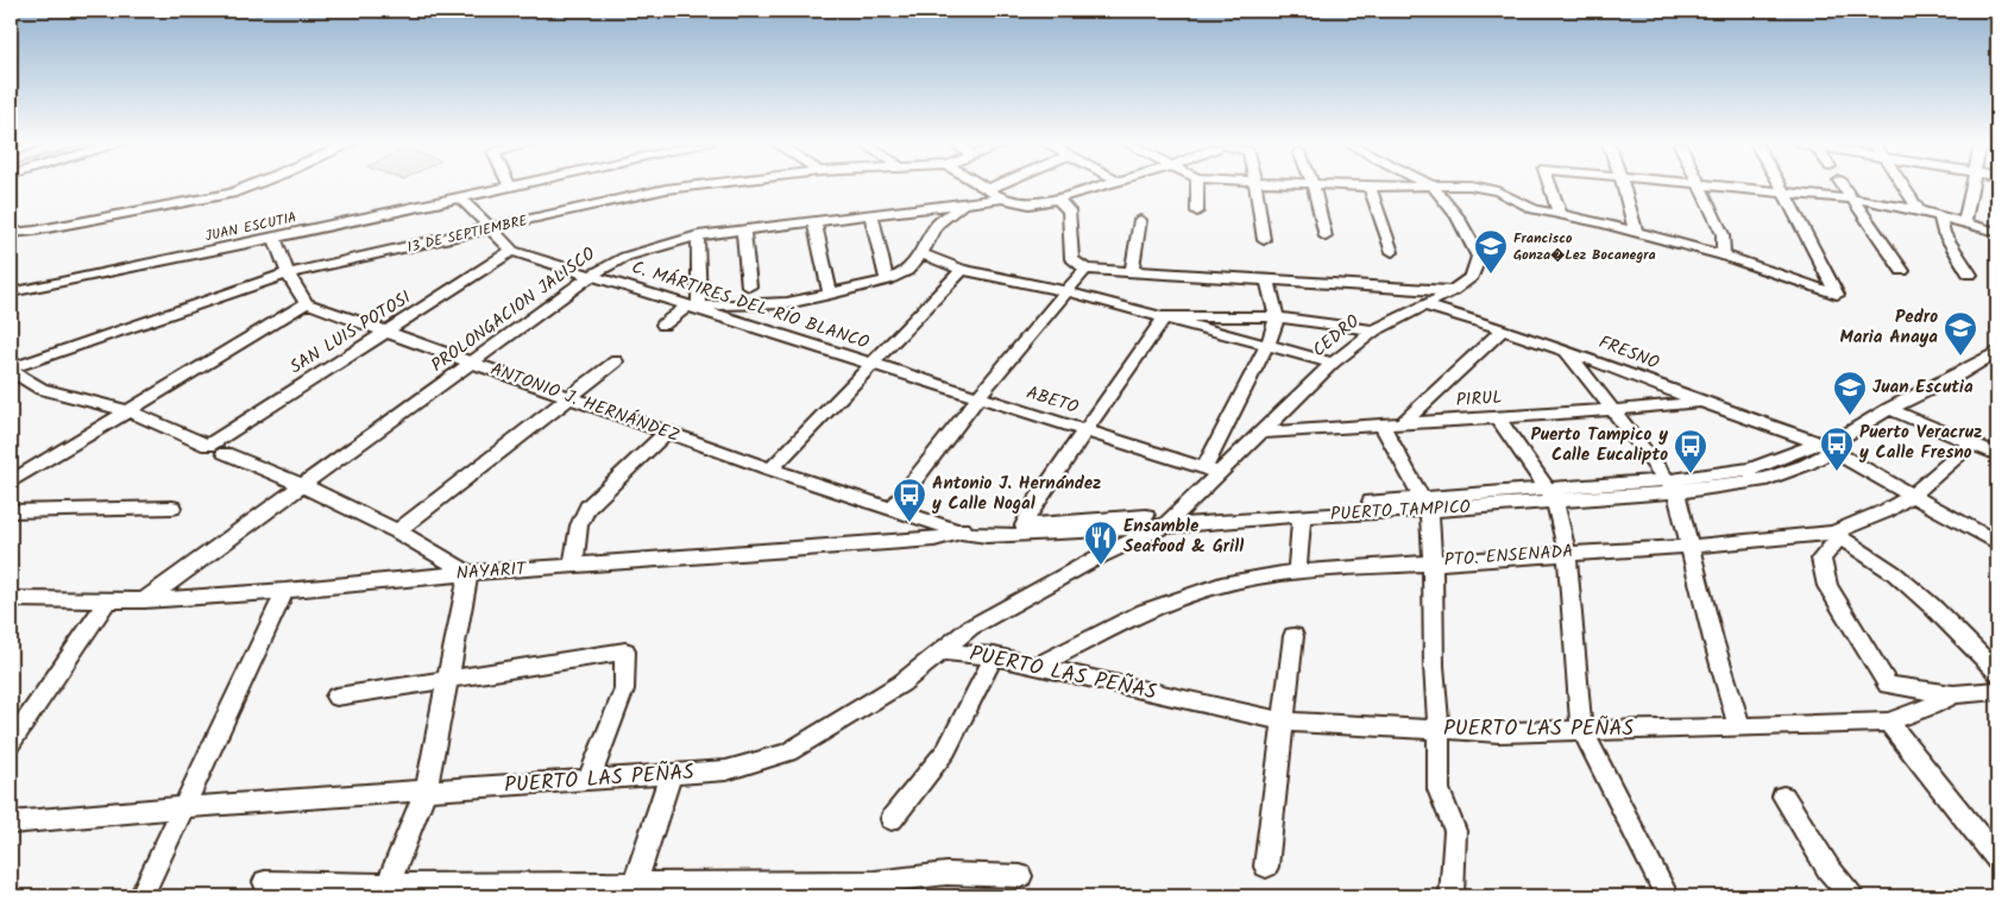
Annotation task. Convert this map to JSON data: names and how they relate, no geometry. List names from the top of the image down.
{
  "streets": {
    "street": [
      "JUAN ESCUTIA",
      "13 DE SEPTIEMBRE",
      "C. MÁRTIRES DEL RÍO BLANCO",
      "PROLONGACION JALISCO",
      "SAN LUIS POTOSI",
      "CEDRO",
      "FRESNO",
      "PIRUL",
      "ABETO",
      "ANTONIO J. HERNÁNDEZ",
      "PUERTO TAMPICO",
      "PTO. ENSENADA",
      "NAYARIT",
      "PUERTO LAS PEÑAS"
    ]
  },
  "crossings": [
    ["C. MÁRTIRES DEL RÍO BLANCO", "PROLONGACION JALISCO"],
    ["C. MÁRTIRES DEL RÍO BLANCO", "SAN LUIS POTOSI"],
    ["C. MÁRTIRES DEL RÍO BLANCO", "ABETO"],
    ["PROLONGACION JALISCO", "ANTONIO J. HERNÁNDEZ"],
    ["PROLONGACION JALISCO", "NAYARIT"],
    ["SAN LUIS POTOSI", "ANTONIO J. HERNÁNDEZ"],
    ["CEDRO", "FRESNO"],
    ["CEDRO", "PIRUL"],
    ["CEDRO", "ABETO"],
    ["CEDRO", "PUERTO TAMPICO"],
    ["FRESNO", "PIRUL"],
    ["FRESNO", "PUERTO TAMPICO"],
    ["FRESNO", "PTO. ENSENADA"],
    ["ANTONIO J. HERNÁNDEZ", "PUERTO TAMPICO"],
    ["ANTONIO J. HERNÁNDEZ", "NAYARIT"],
    ["PUERTO TAMPICO", "NAYARIT"],
    ["PTO. ENSENADA", "PUERTO LAS PEÑAS"]
  ],
  "places": {
    "school or university": ["Francisco Gonza�Lez Bocanegra", "Pedro Maria Anaya", "Juan Escutia"],
    "bus stop": ["Puerto Veracruz y Calle Fresno", "Puerto Tampico y Calle Eucalipto", "Antonio J. Hernández y Calle Nogal"],
    "restaurant": ["Ensamble Seafood & Grill"]
  }
}
